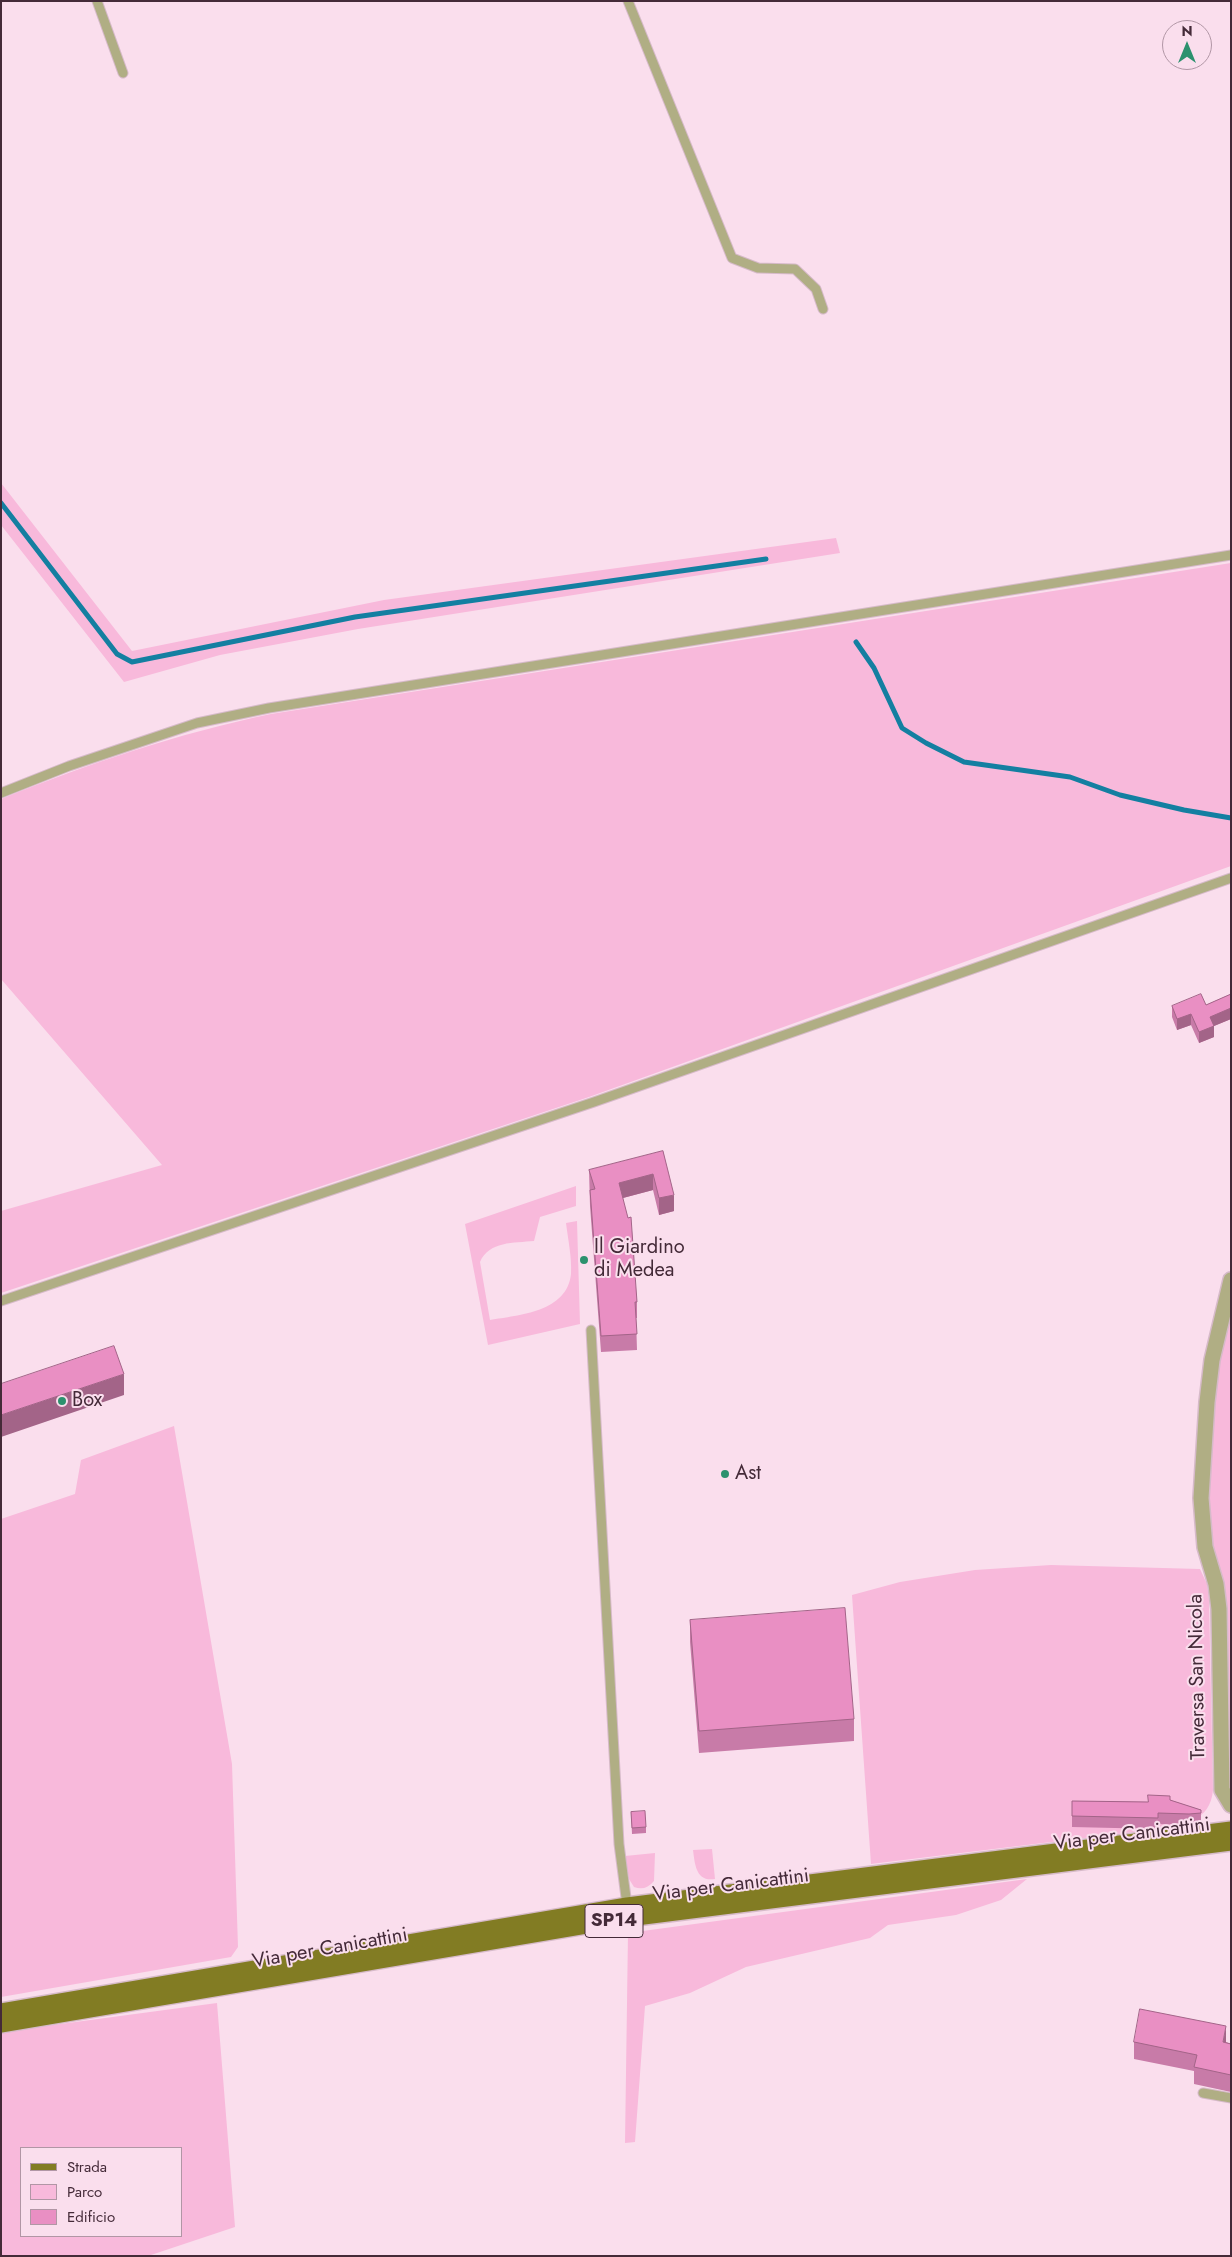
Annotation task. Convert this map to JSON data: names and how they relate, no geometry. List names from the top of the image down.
{
  "streets": {
    "main road": ["Via per Canicattini", "SP14"],
    "street": ["Traversa San Nicola"]
  },
  "places": ["Il Giardino di Medea", "Box", "Ast"],
  "legend": ["Strada", "Parco", "Edificio"],
  "north": "top"
}
